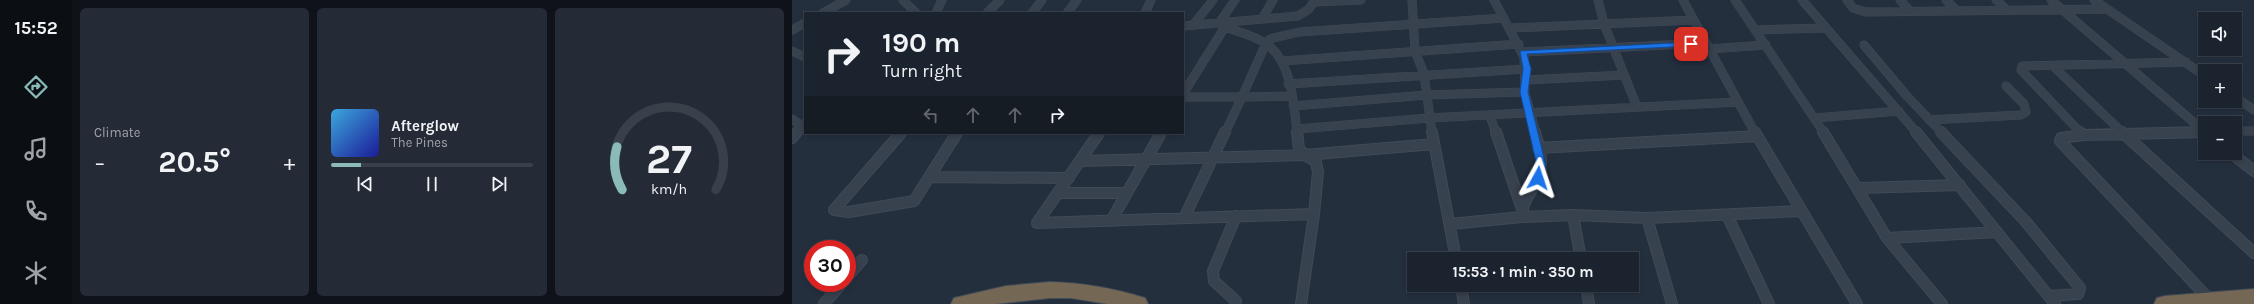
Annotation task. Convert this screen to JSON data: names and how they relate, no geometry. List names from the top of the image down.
{
  "page": {
    "tabs": "15:52",
    "tile": "Climate",
    "map_buttons": ["+", "−"],
    "turn": ["190 m", "Turn right"],
    "song": ["Afterglow", "The Pines"],
    "heat": ["−", "20.5°", "+"],
    "limit": "30",
    "trip": "15:53 · 1 min · 350 m",
    "gauge": ["27", "km/h"]
  }
}
